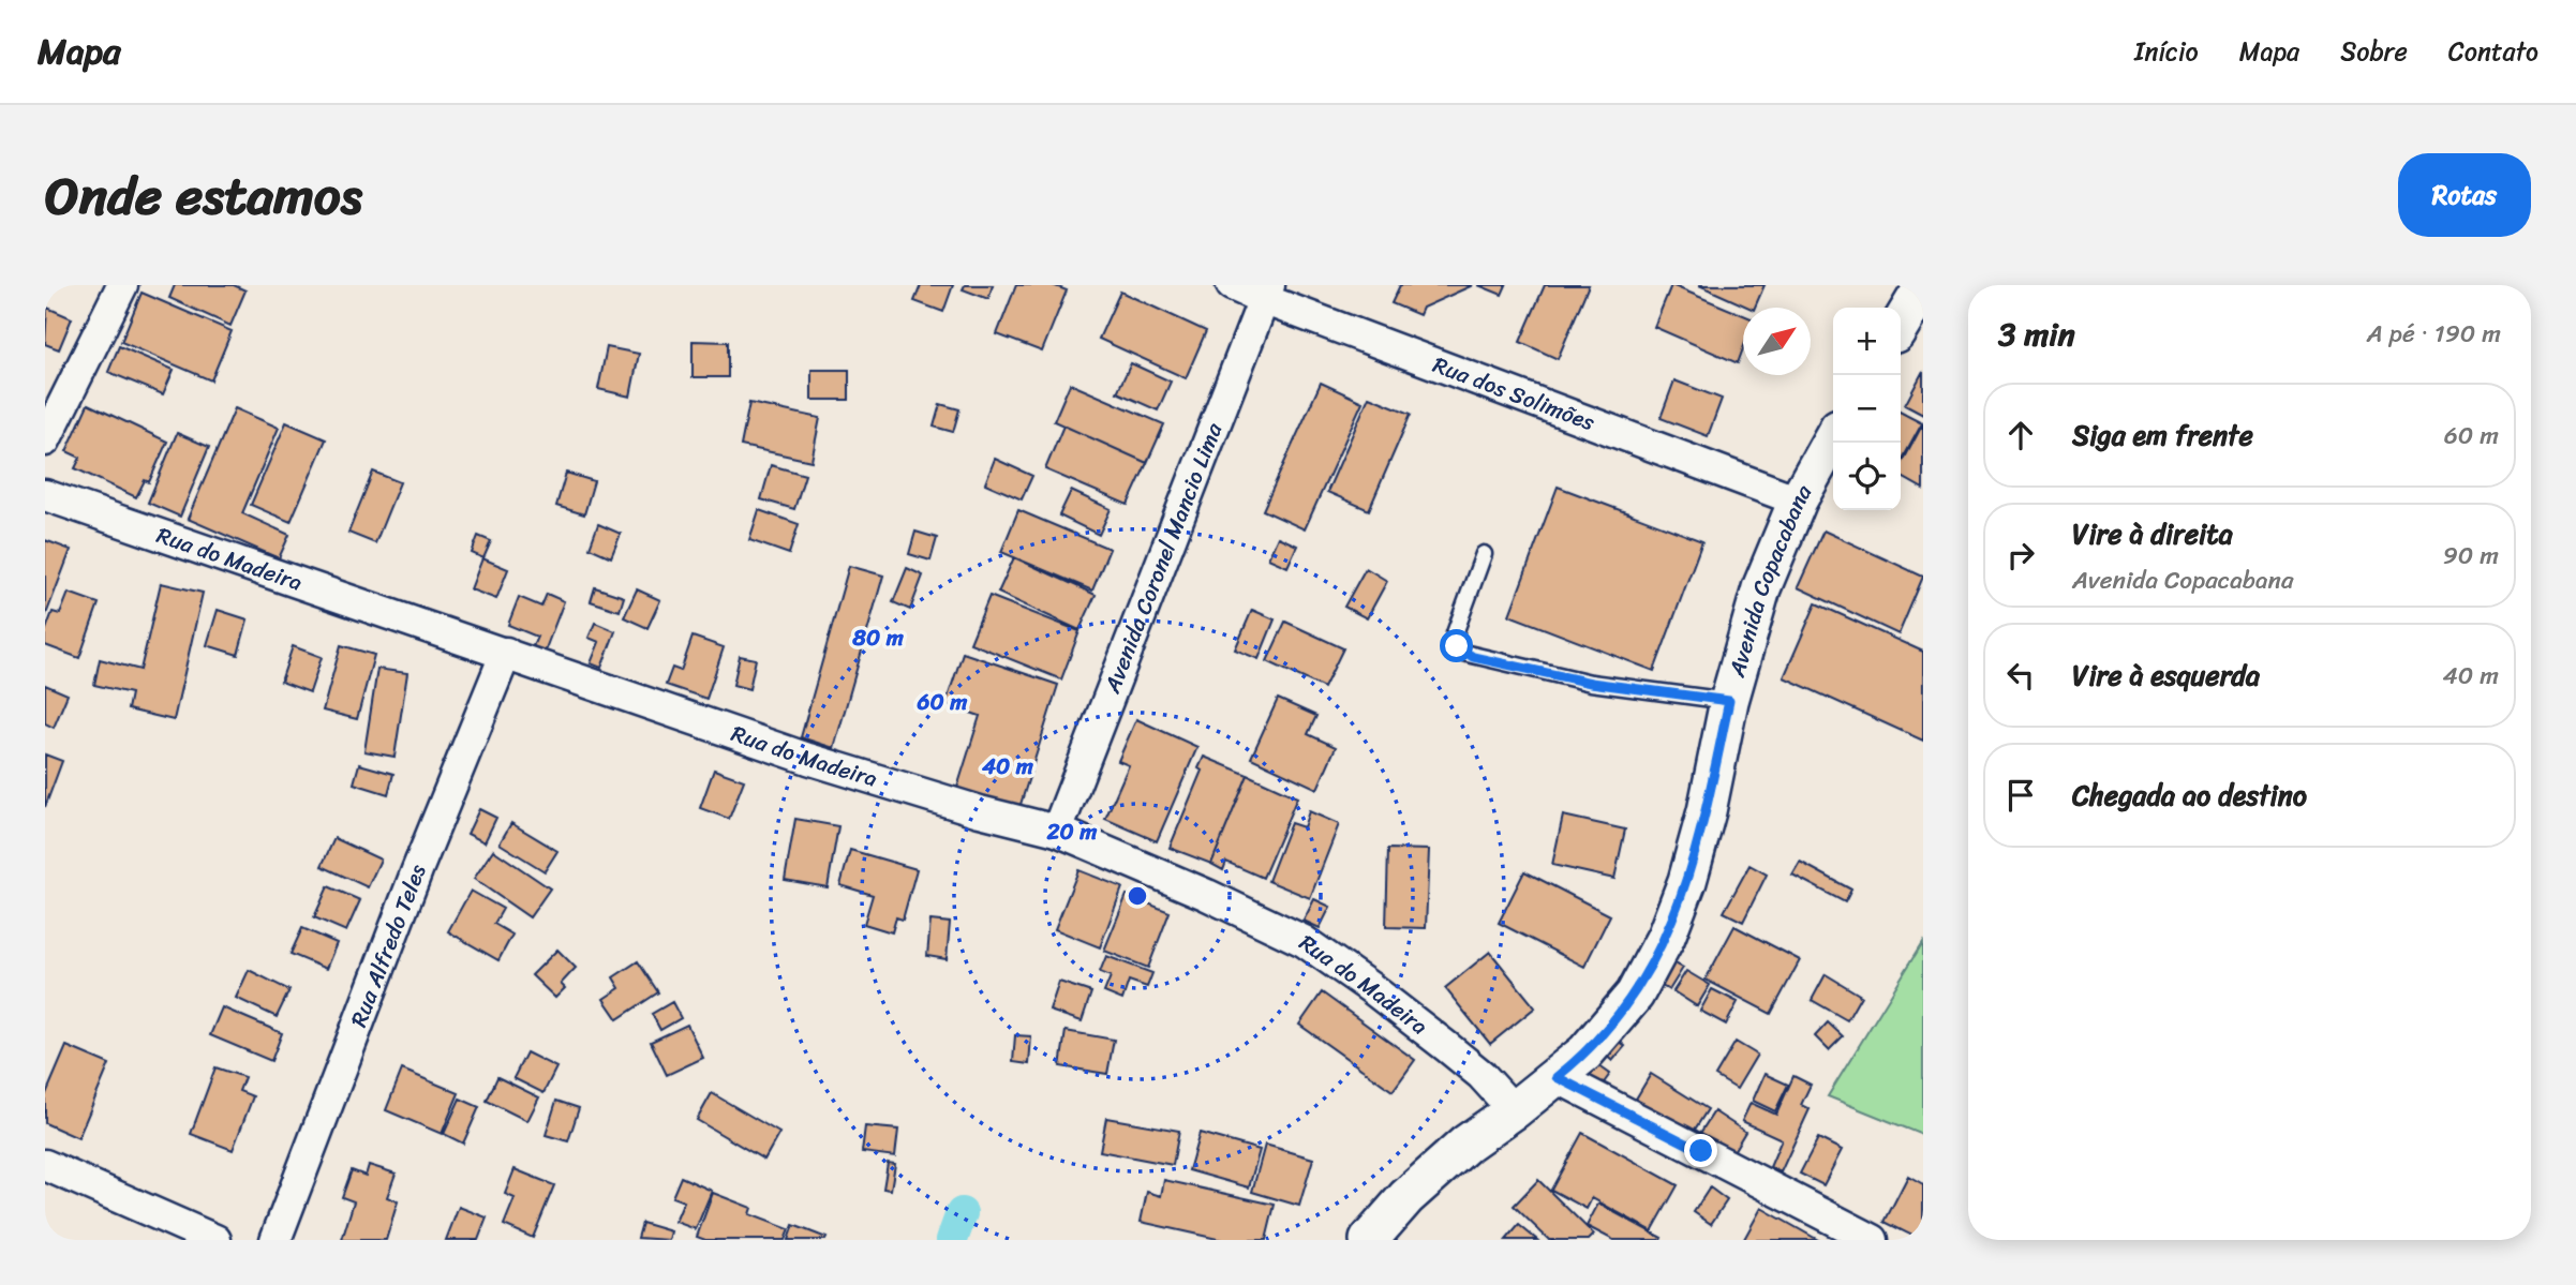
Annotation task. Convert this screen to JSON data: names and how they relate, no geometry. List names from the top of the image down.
{
  "streets": {
    "street": [
      "Rua dos Solimões",
      "Avenida Coronel Mancio Lima",
      "Rua do Madeira",
      "Avenida Copacabana",
      "Rua Alfredo Teles"
    ]
  },
  "crossings": [
    ["Rua dos Solimões", "Avenida Coronel Mancio Lima"],
    ["Rua dos Solimões", "Avenida Copacabana"],
    ["Avenida Coronel Mancio Lima", "Rua do Madeira"],
    ["Rua do Madeira", "Avenida Copacabana"],
    ["Rua do Madeira", "Rua Alfredo Teles"]
  ],
  "north": "top right",
  "page": {
    "header": "Mapa",
    "nav": [
      "Início",
      "Mapa",
      "Sobre",
      "Contato"
    ],
    "title": "Onde estamos",
    "buttons": "Rotas",
    "heading": ["3 min", "A pé · 190 m"],
    "map_buttons": ["+", "−"],
    "list": [
      ["Siga em frente", "60 m"],
      ["Vire à direita", "Avenida Copacabana", "90 m"],
      ["Vire à esquerda", "40 m"],
      "Chegada ao destino"
    ]
  },
  "rings": [
    "80 m",
    "60 m",
    "40 m",
    "20 m"
  ]
}
